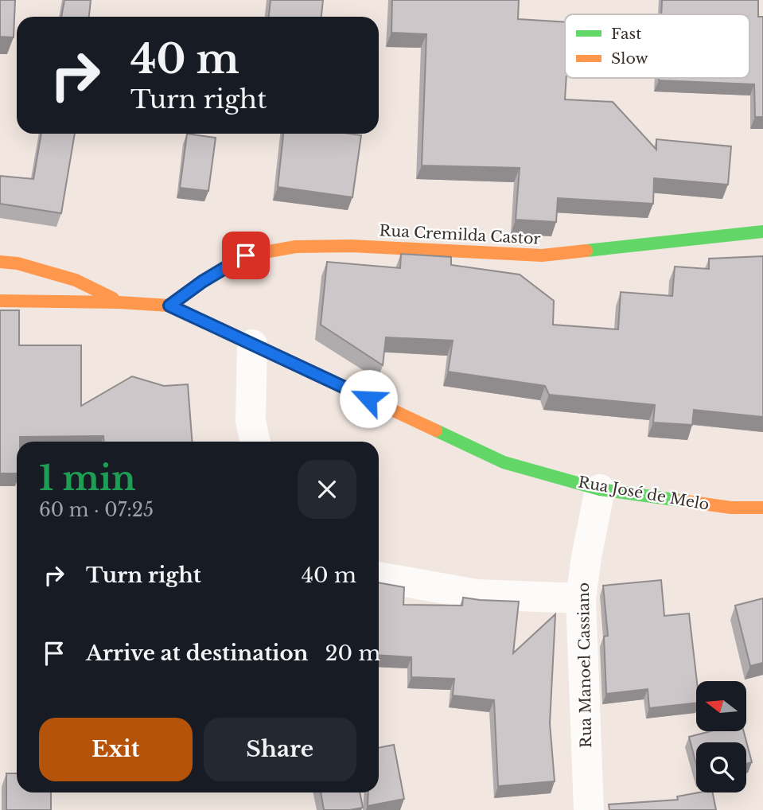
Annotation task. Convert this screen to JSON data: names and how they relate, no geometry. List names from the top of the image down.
{
  "streets": {
    "street": ["Rua Cremilda Castor", "Rua José de Melo", "Rua Manoel Cassiano"]
  },
  "crossings": [
    ["Rua Cremilda Castor", "Rua José de Melo"],
    ["Rua José de Melo", "Rua Manoel Cassiano"]
  ],
  "legend": ["Fast", "Slow"],
  "north": "left",
  "page": {
    "turn": ["40 m", "Turn right"],
    "heading": ["1 min", "60 m · 07:25"],
    "list": [
      {
        "name": "Turn right",
        "value": "40 m"
      },
      {
        "name": "Arrive at destination",
        "value": "20 m"
      }
    ],
    "buttons": ["Exit", "Share"]
  }
}
